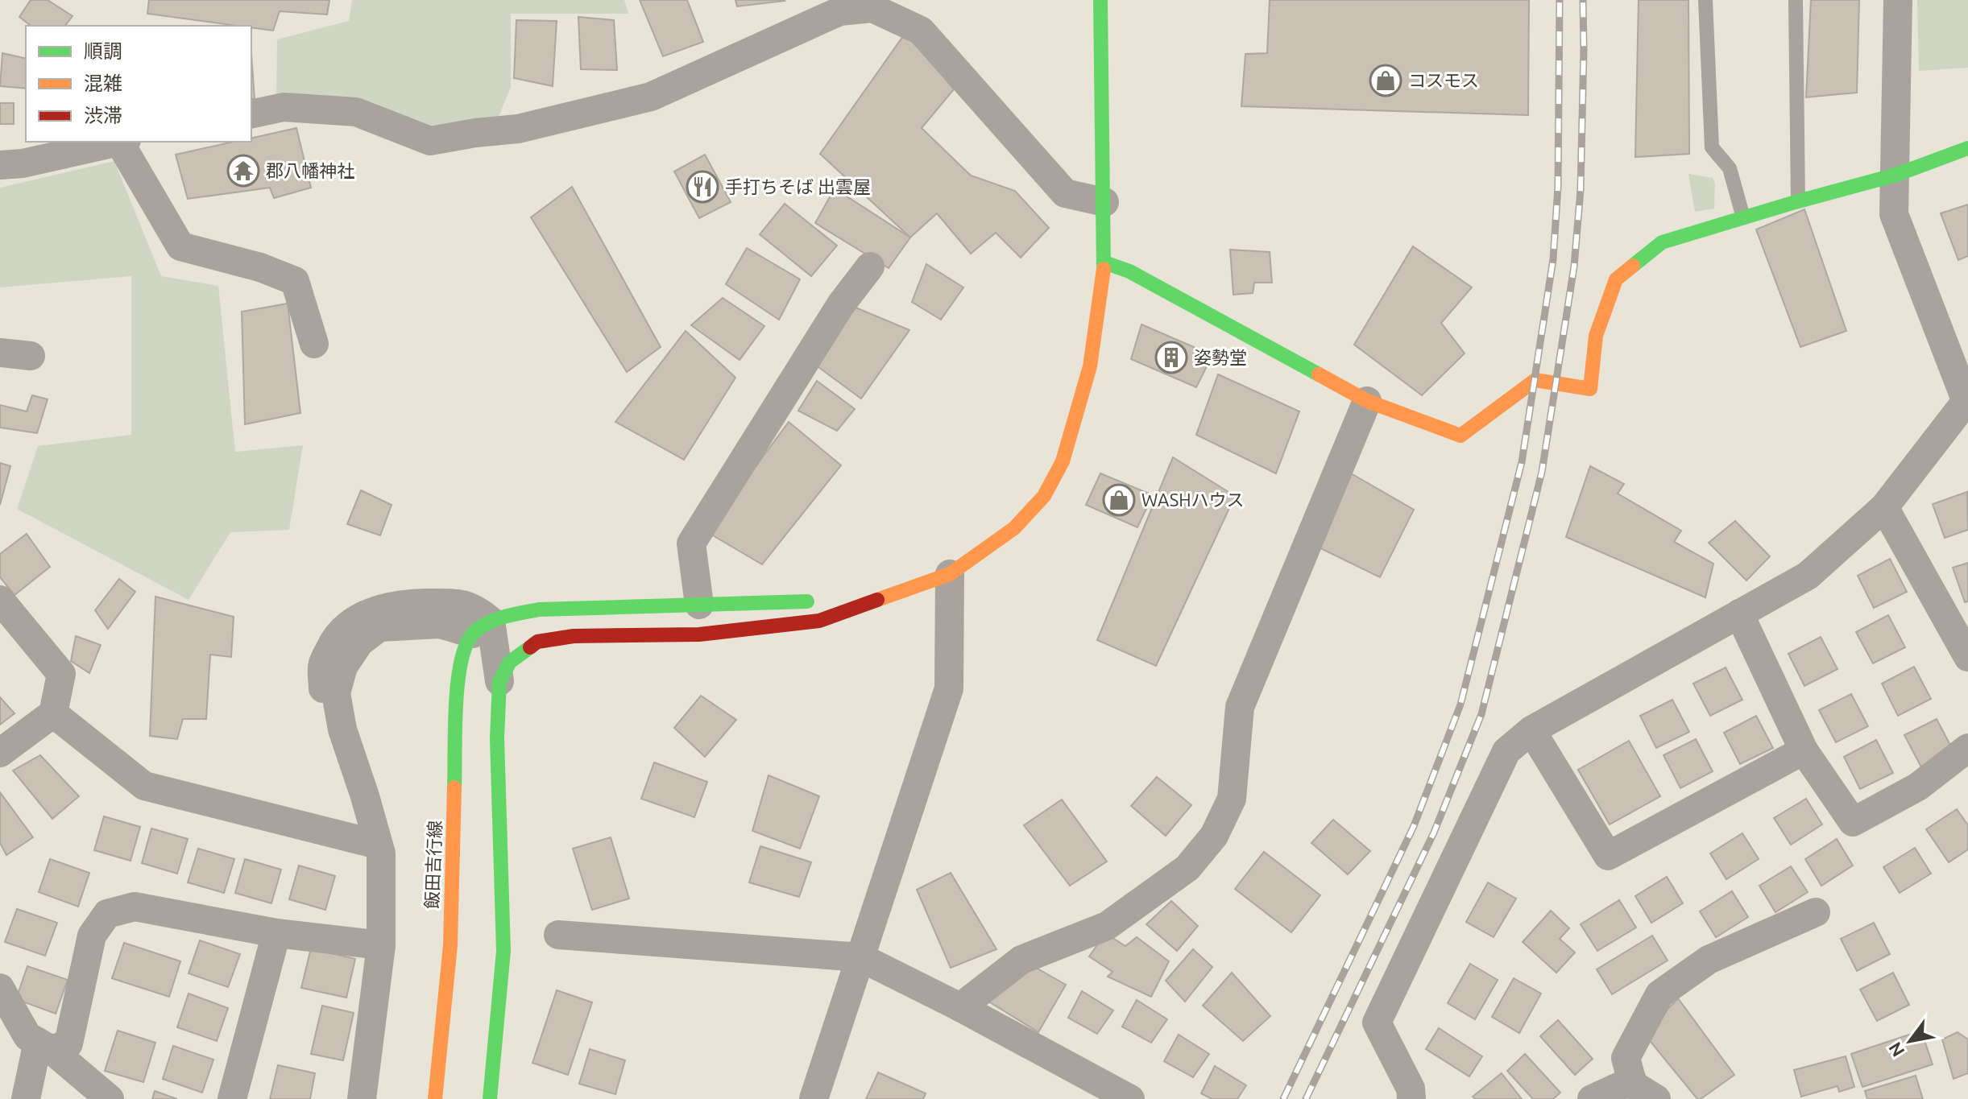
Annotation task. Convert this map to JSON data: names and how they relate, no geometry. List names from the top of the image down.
{
  "streets": {
    "street": ["飯田吉行線"]
  },
  "places": {
    "shop": ["コスモス", "WASHハウス"],
    "temple": ["郡八幡神社"],
    "restaurant": ["手打ちそば 出雲屋"],
    "building": ["姿勢堂"]
  },
  "legend": ["順調", "混雑", "渋滞"],
  "north": "bottom left"
}
